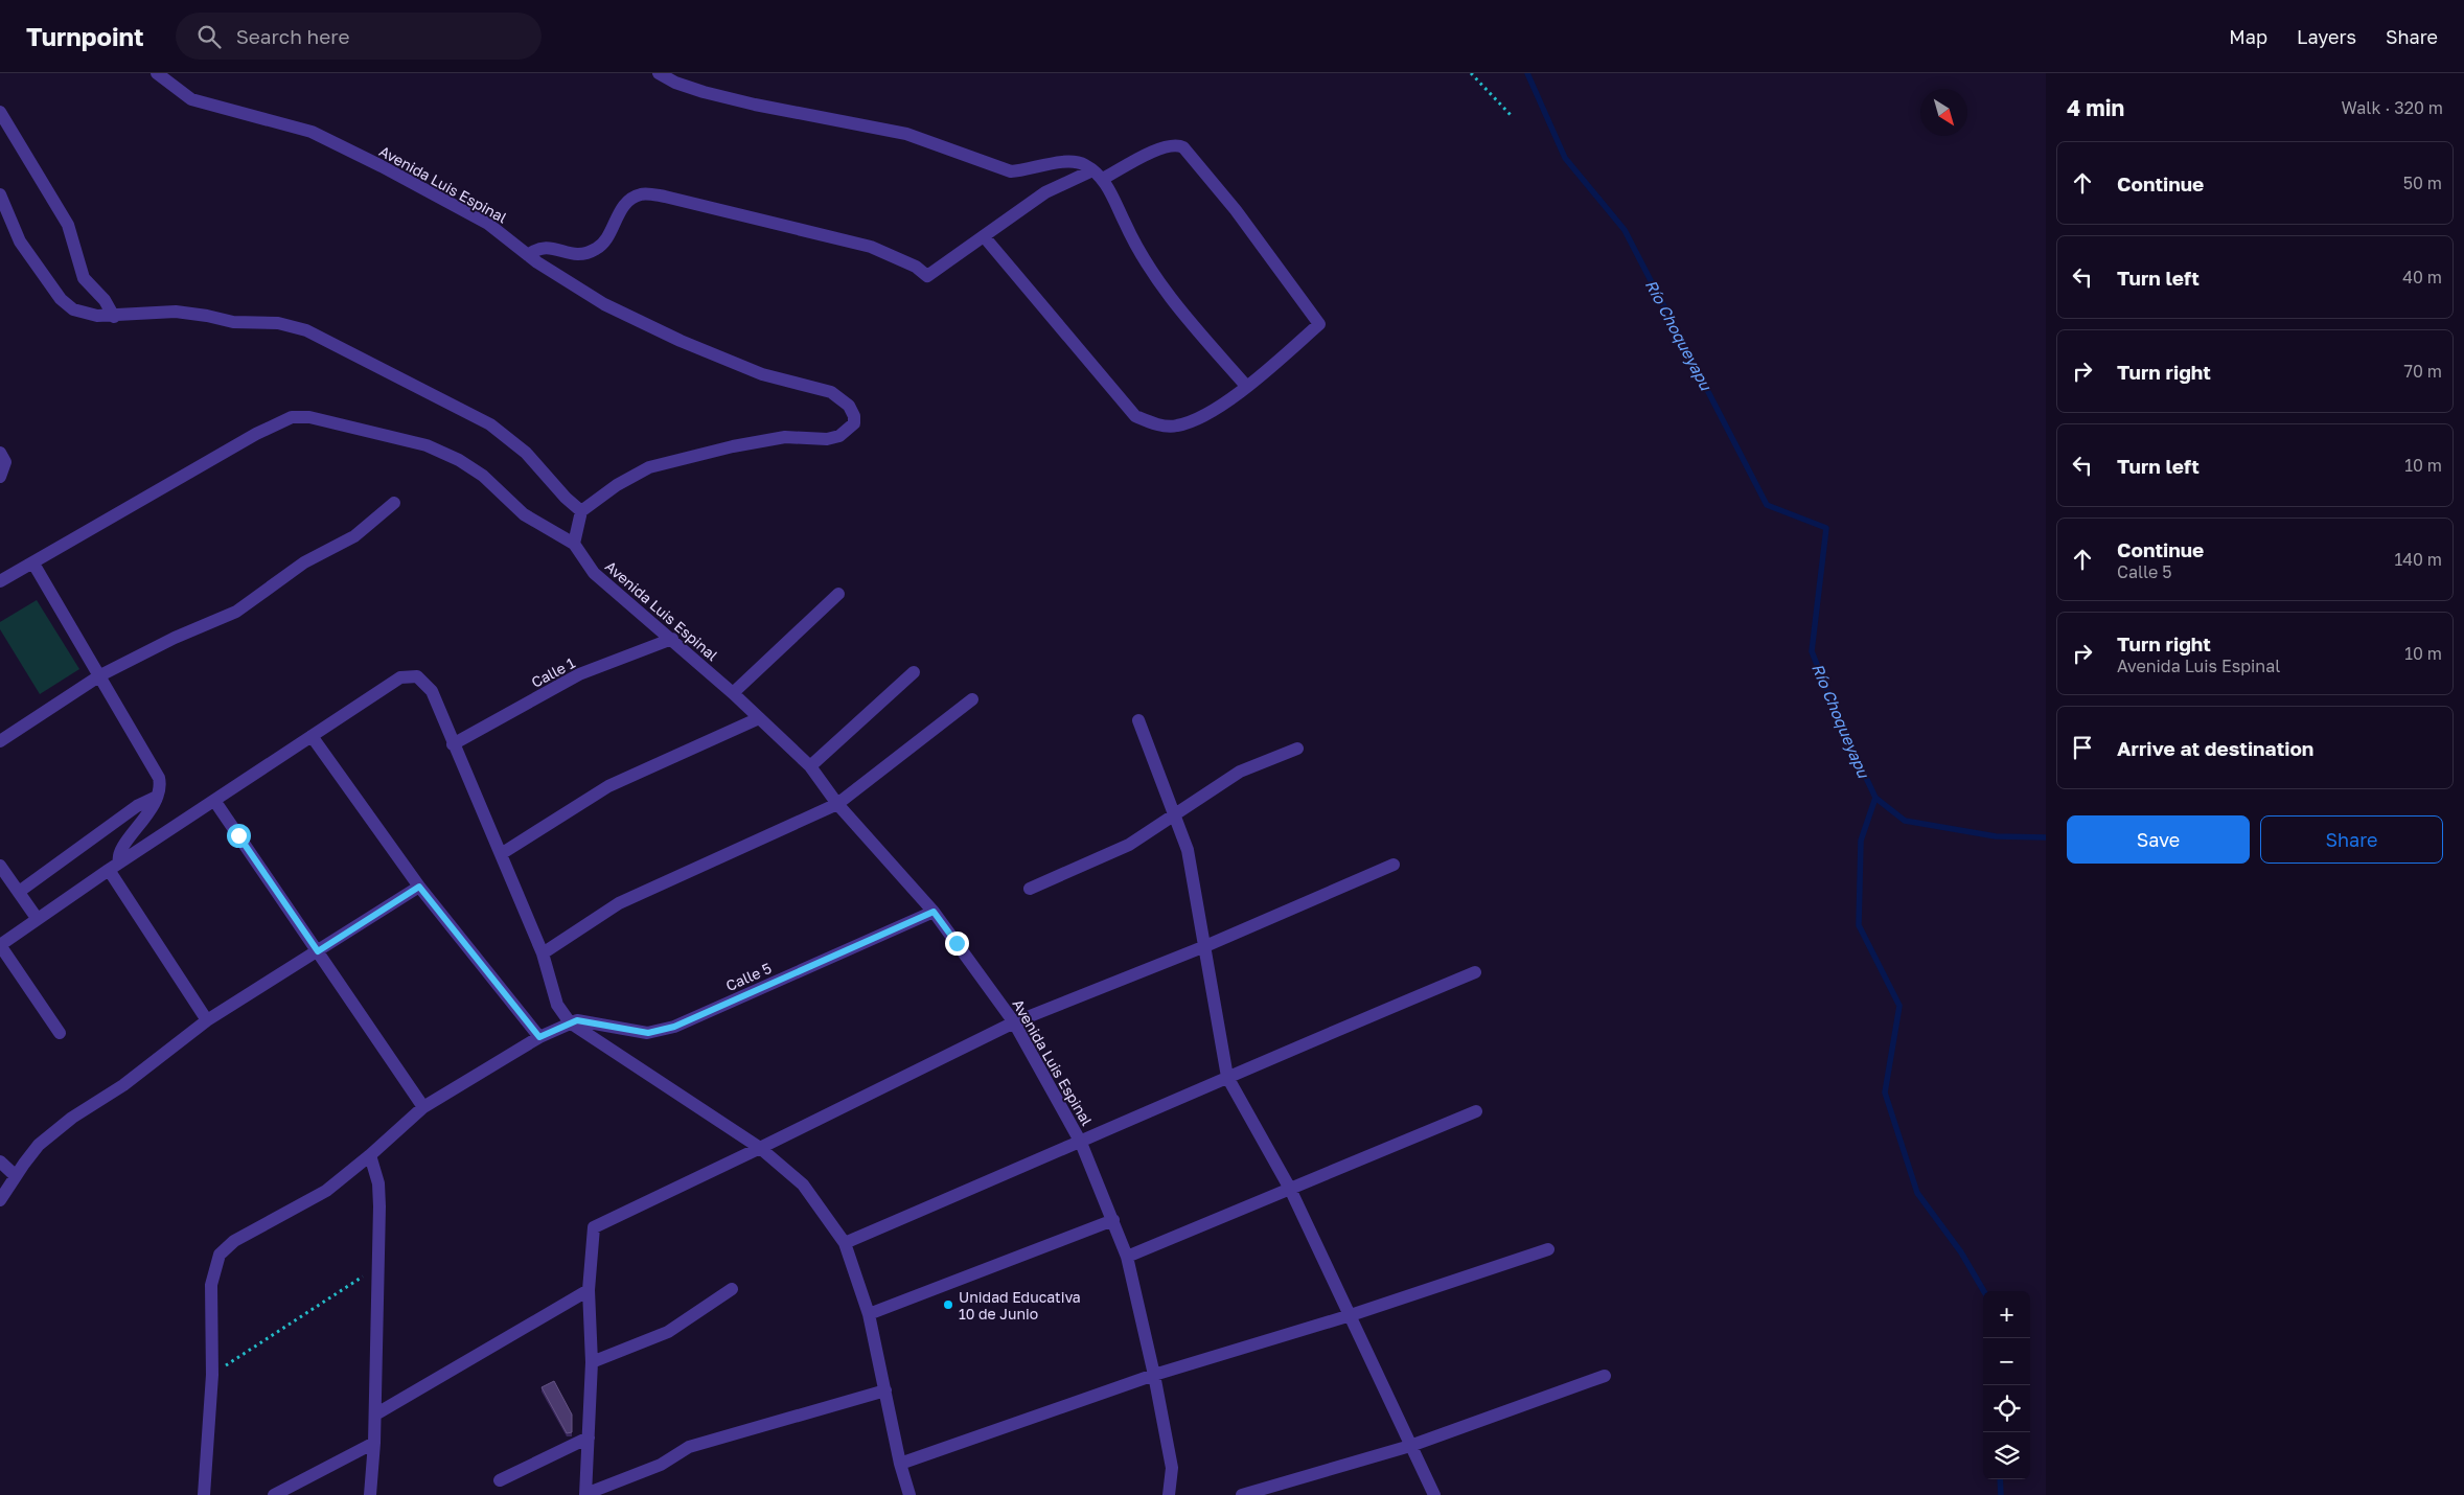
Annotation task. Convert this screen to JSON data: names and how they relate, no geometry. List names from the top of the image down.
{
  "streets": {
    "street": ["Avenida Luis Espinal", "Calle 1", "Calle 5"]
  },
  "crossings": [
    ["Avenida Luis Espinal", "Calle 1"],
    ["Avenida Luis Espinal", "Calle 5"]
  ],
  "water": ["Río Choqueyapu"],
  "places": ["Unidad Educativa 10 de Junio"],
  "north": "bottom right",
  "page": {
    "header": "Turnpoint",
    "search": "Search here",
    "nav": ["Map", "Layers", "Share"],
    "heading": ["4 min", "Walk · 320 m"],
    "list": [
      ["Continue", "50 m"],
      ["Turn left", "40 m"],
      ["Turn right", "70 m"],
      ["Turn left", "10 m"],
      ["Continue", "Calle 5", "140 m"],
      ["Turn right", "Avenida Luis Espinal", "10 m"],
      "Arrive at destination"
    ],
    "buttons": ["Save", "Share"],
    "map_buttons": ["+", "−"]
  }
}
